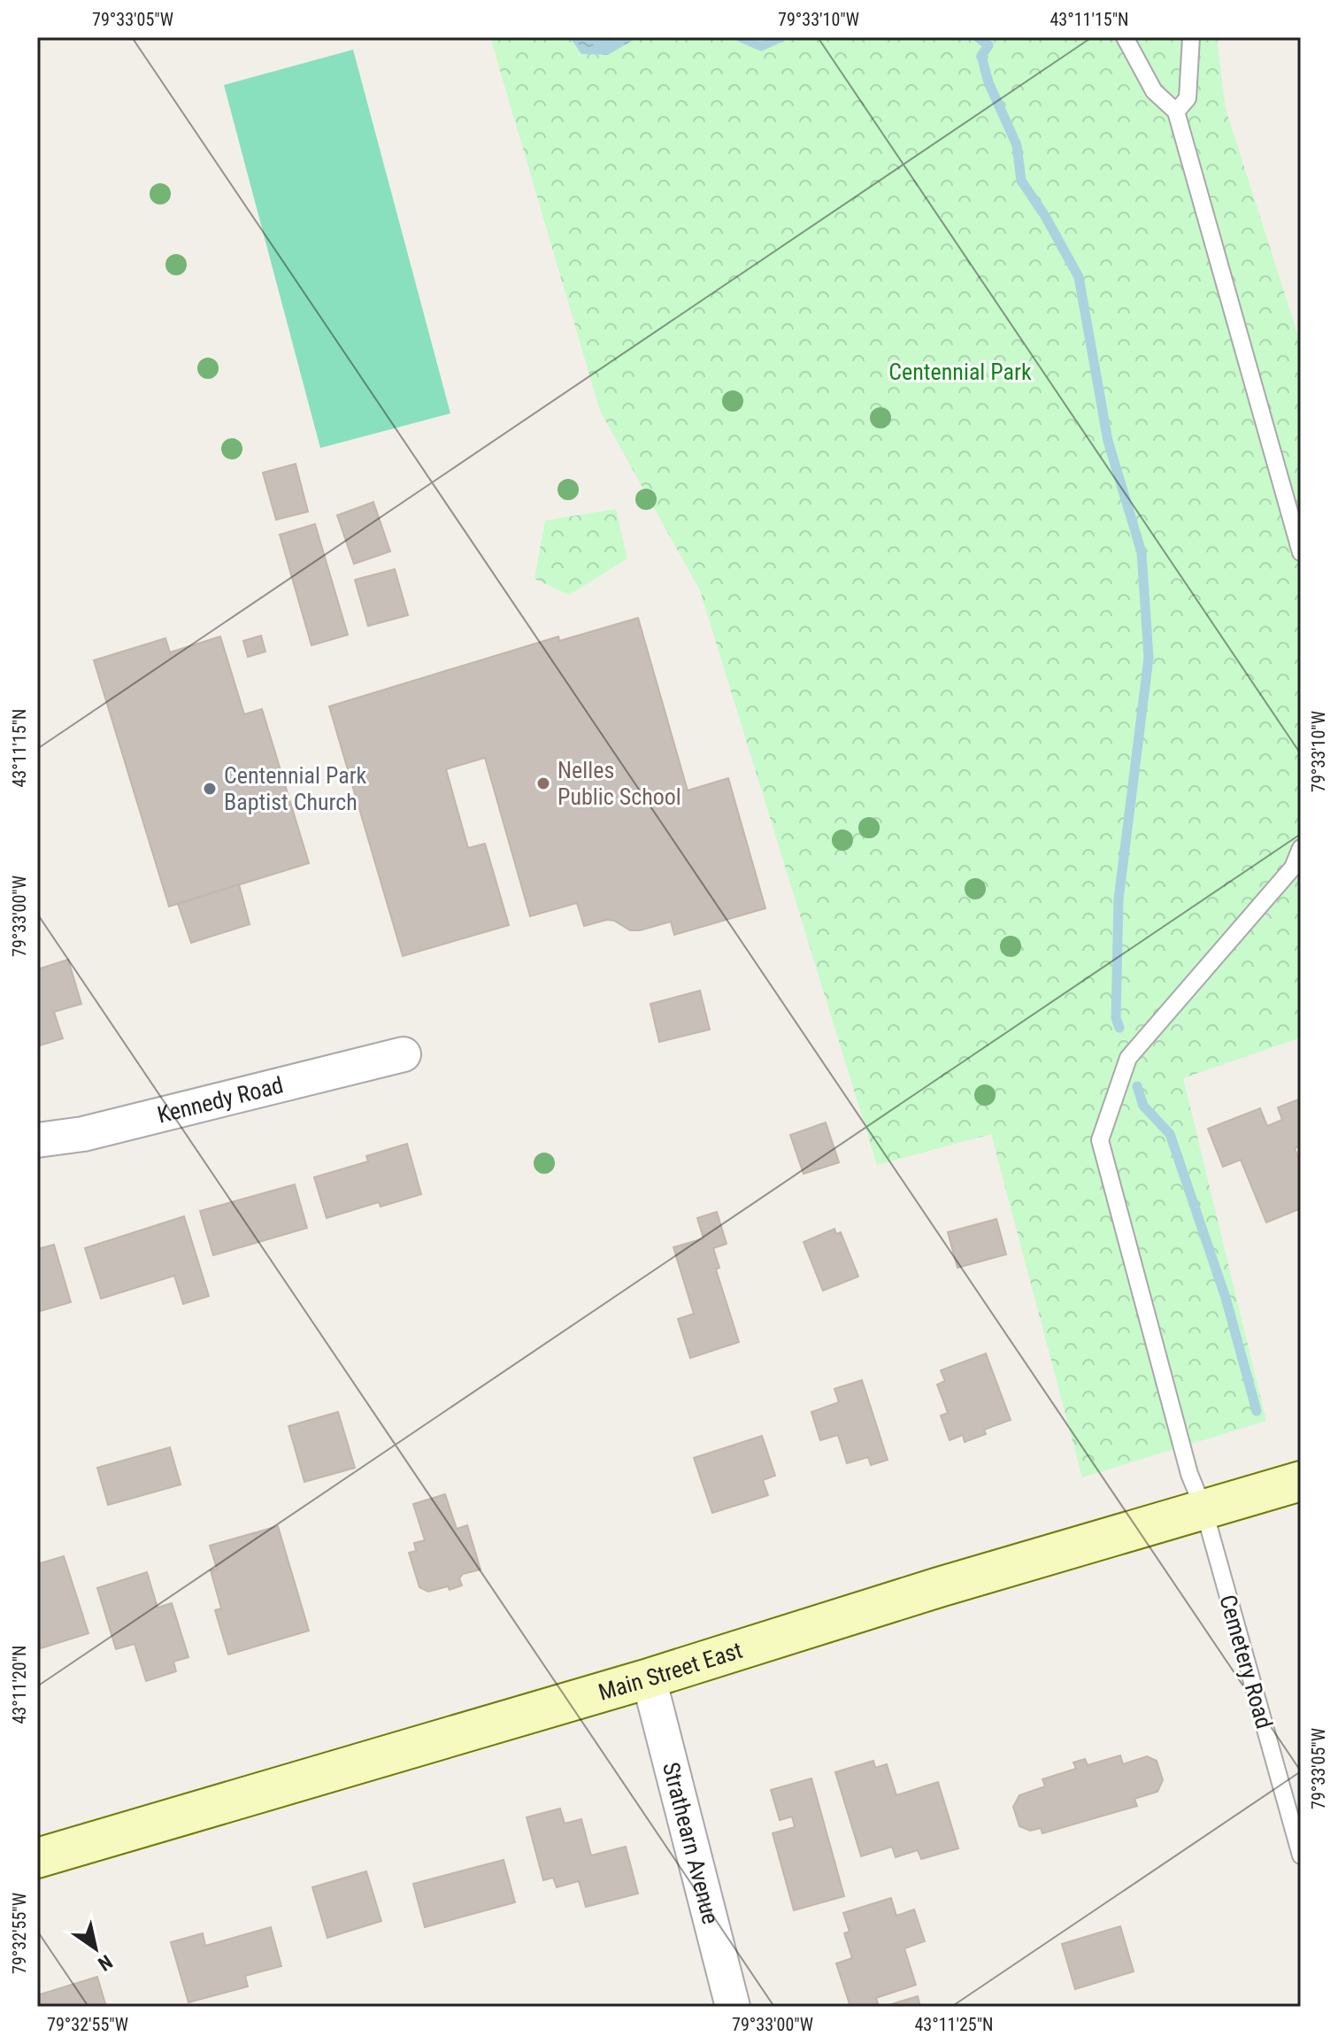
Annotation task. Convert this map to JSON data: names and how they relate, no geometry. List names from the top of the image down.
{
  "streets": {
    "main road": ["Main Street East"],
    "street": ["Kennedy Road", "Strathearn Avenue"],
    "lane": ["Cemetery Road"]
  },
  "crossings": [
    ["Cemetery Road", "Main Street East"],
    ["Main Street East", "Strathearn Avenue"]
  ],
  "parks": ["Centennial Park"],
  "places": ["Nelles Public School", "Centennial Park Baptist Church"],
  "north": "bottom right",
  "coordinates": [
    "79°33'05\"W",
    "79°33'10\"W",
    "43°11'15\"N",
    "79°33'00\"W",
    "43°11'20\"N",
    "79°32'55\"W",
    "43°11'25\"N"
  ]
}
